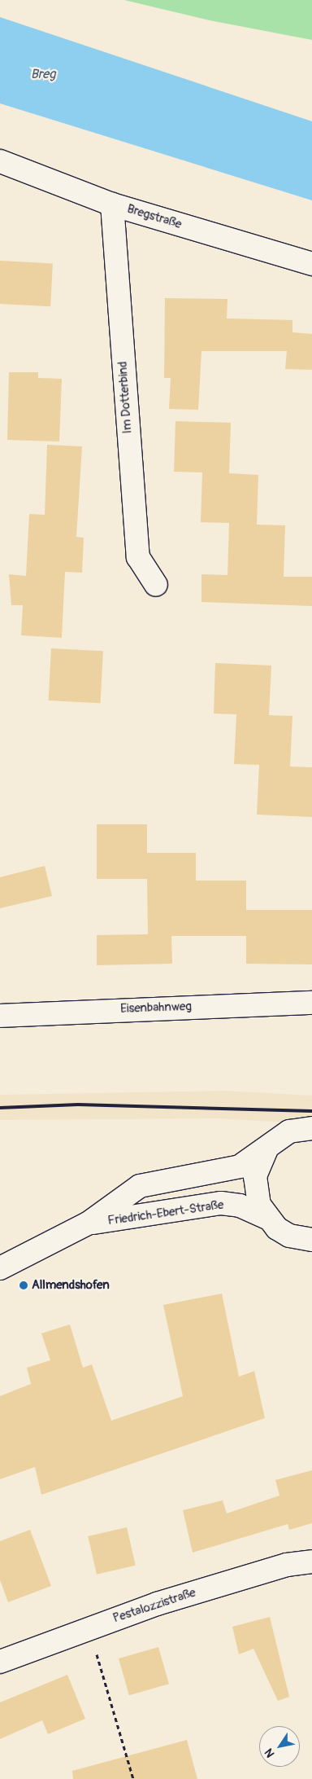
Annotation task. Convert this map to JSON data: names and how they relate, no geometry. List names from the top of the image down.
{
  "streets": {
    "street": [
      "Bregstraße",
      "Im Dotterbind",
      "Eisenbahnweg",
      "Friedrich-Ebert-Straße",
      "Pestalozzistraße"
    ]
  },
  "crossings": [
    ["Bregstraße", "Im Dotterbind"]
  ],
  "water": ["Breg"],
  "places": ["Allmendshofen"],
  "north": "bottom left"
}
